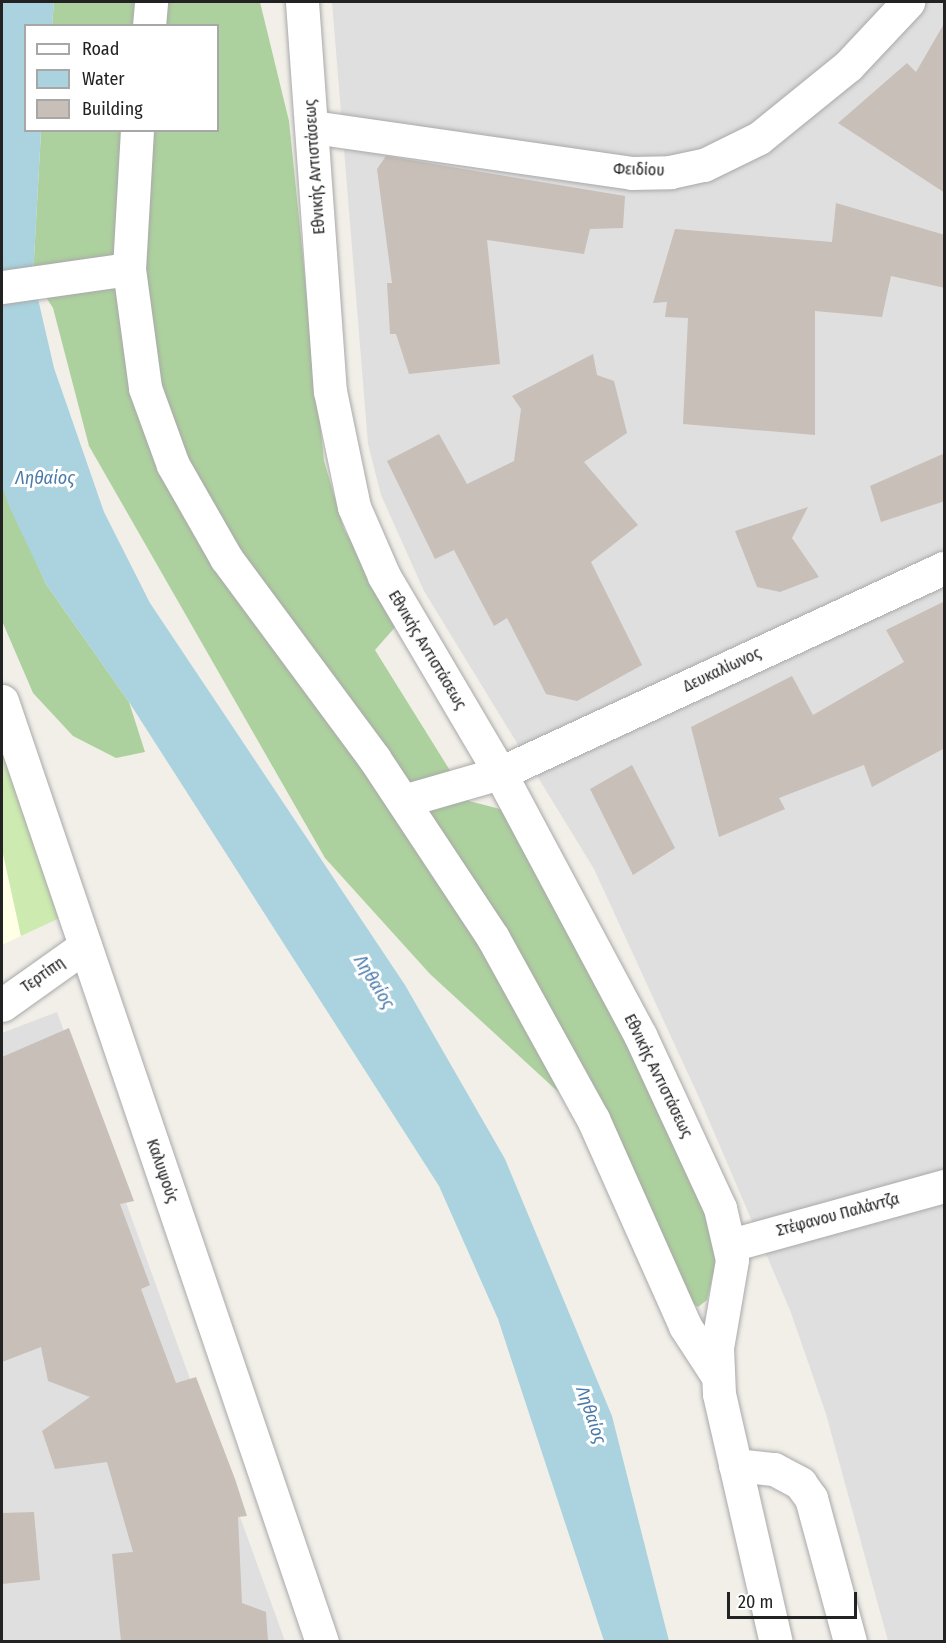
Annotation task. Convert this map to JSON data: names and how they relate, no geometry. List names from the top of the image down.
{
  "streets": {
    "street": [
      "Εθνικής Αντιστάσεως",
      "Φειδίου",
      "Δευκαλίωνος",
      "Τερτίπη",
      "Καλυψούς",
      "Στέφανου Παλάντζα"
    ]
  },
  "crossings": [
    ["Εθνικής Αντιστάσεως", "Φειδίου"],
    ["Εθνικής Αντιστάσεως", "Δευκαλίωνος"],
    ["Εθνικής Αντιστάσεως", "Στέφανου Παλάντζα"],
    ["Τερτίπη", "Καλυψούς"]
  ],
  "water": ["Ληθαίος"],
  "legend": ["Road", "Water", "Building"],
  "scale_bar": "20 m"
}
